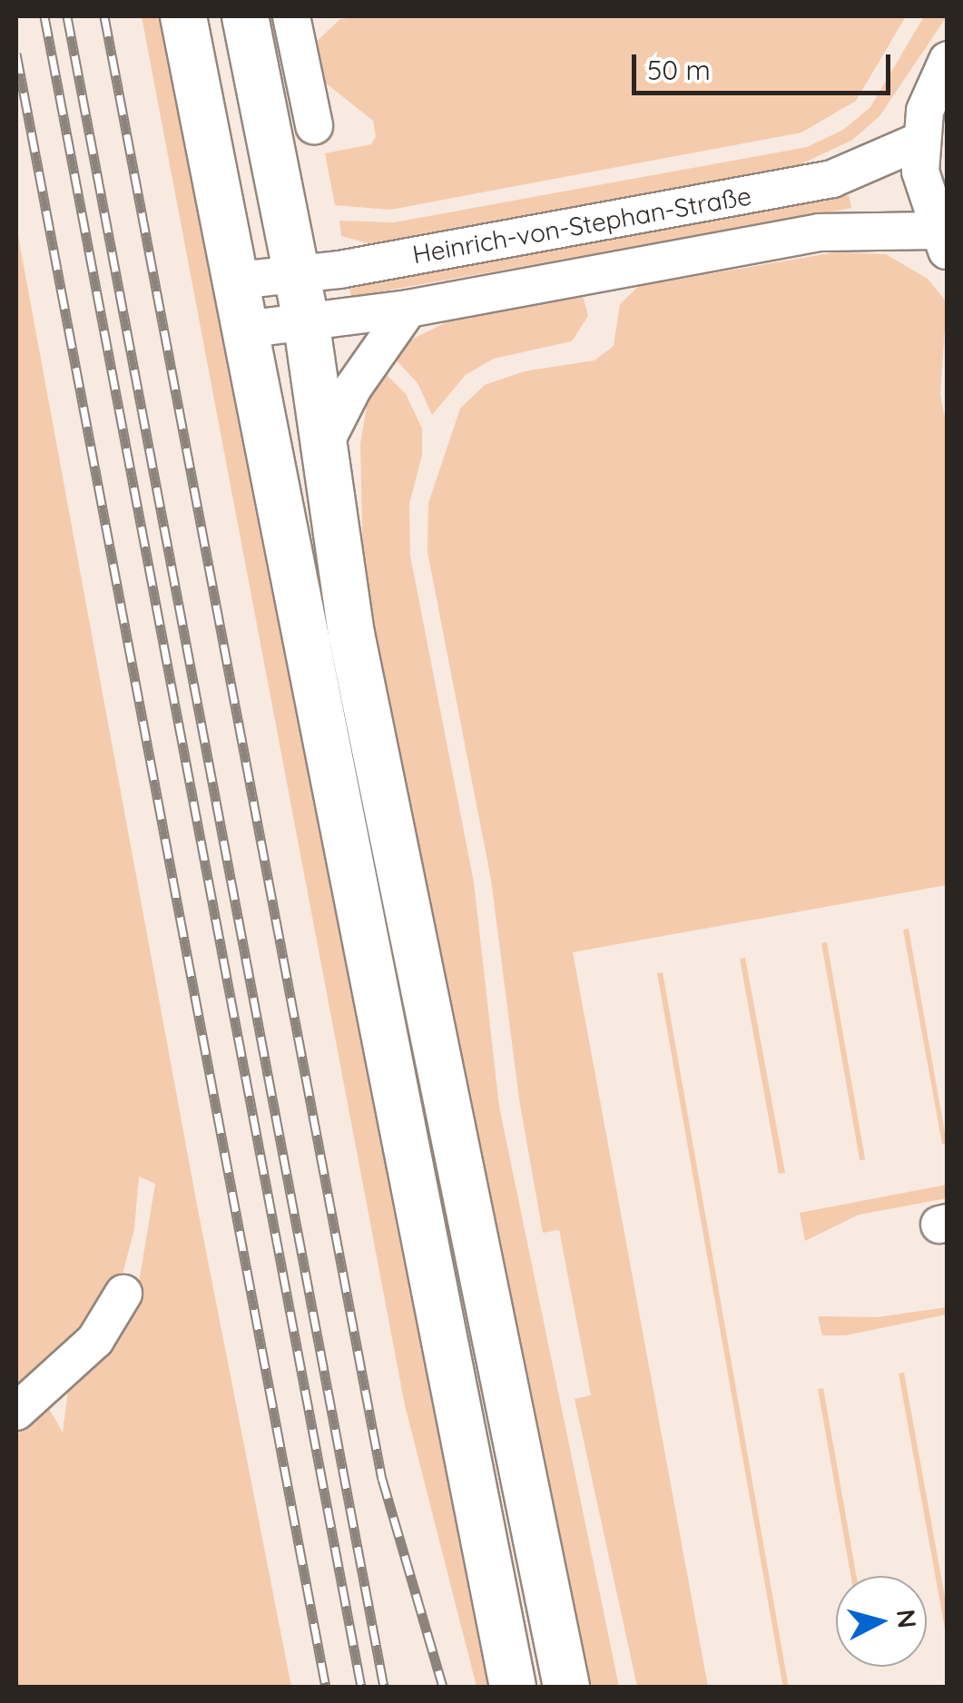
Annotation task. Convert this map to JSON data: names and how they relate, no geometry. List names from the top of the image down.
{
  "streets": {
    "street": ["Heinrich-von-Stephan-Straße"]
  },
  "scale_bar": "50 m",
  "north": "right"
}
